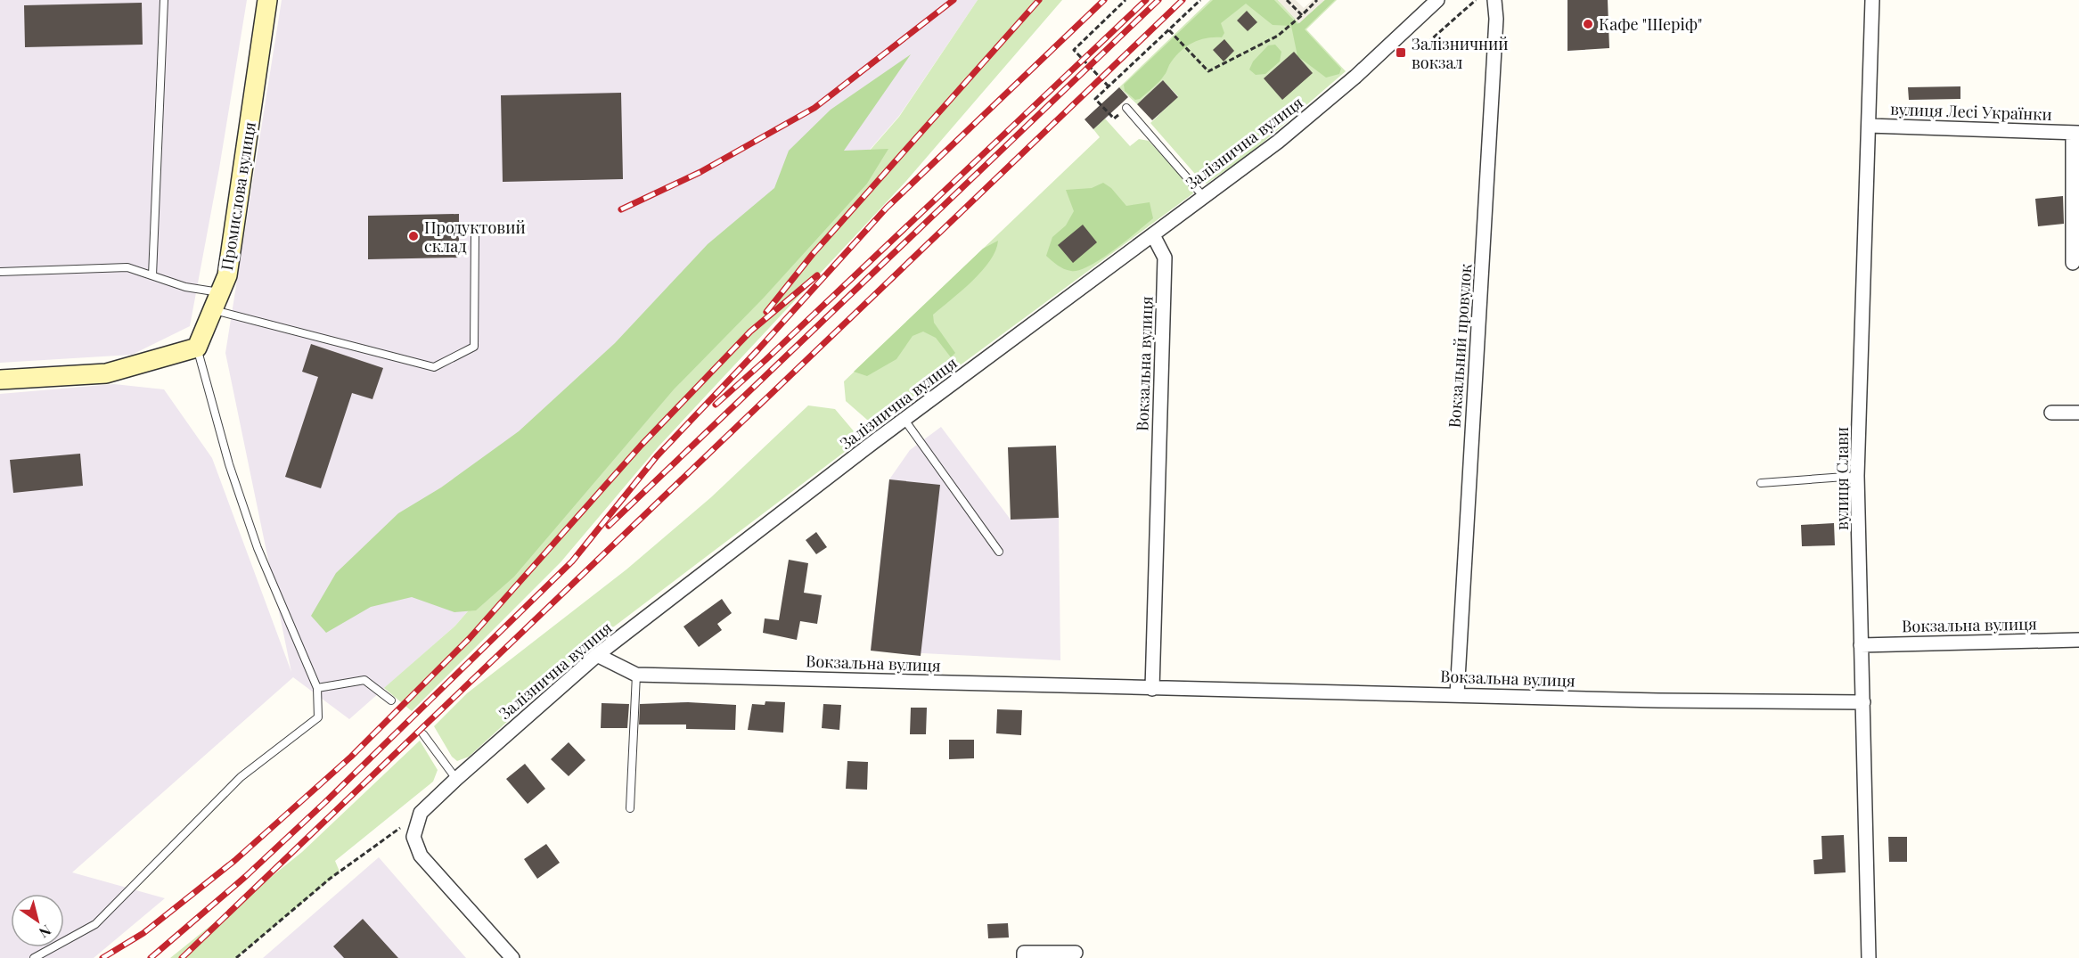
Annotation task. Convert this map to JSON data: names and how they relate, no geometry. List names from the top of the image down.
{
  "streets": {
    "street": [
      "вулиця Лесі Українки",
      "Залізнична вулиця",
      "Промислова вулиця",
      "Вокзальний провулок",
      "Вокзальна вулиця",
      "вулиця Слави"
    ]
  },
  "crossings": [
    ["вулиця Лесі Українки", "вулиця Слави"],
    ["Залізнична вулиця", "Вокзальна вулиця"],
    ["Вокзальний провулок", "Вокзальна вулиця"],
    ["Вокзальна вулиця", "вулиця Слави"]
  ],
  "places": {
    "other": ["Кафе \"Шеріф\"", "Продуктовий склад"],
    "transit": ["Залізничний вокзал"]
  },
  "north": "bottom right"
}
